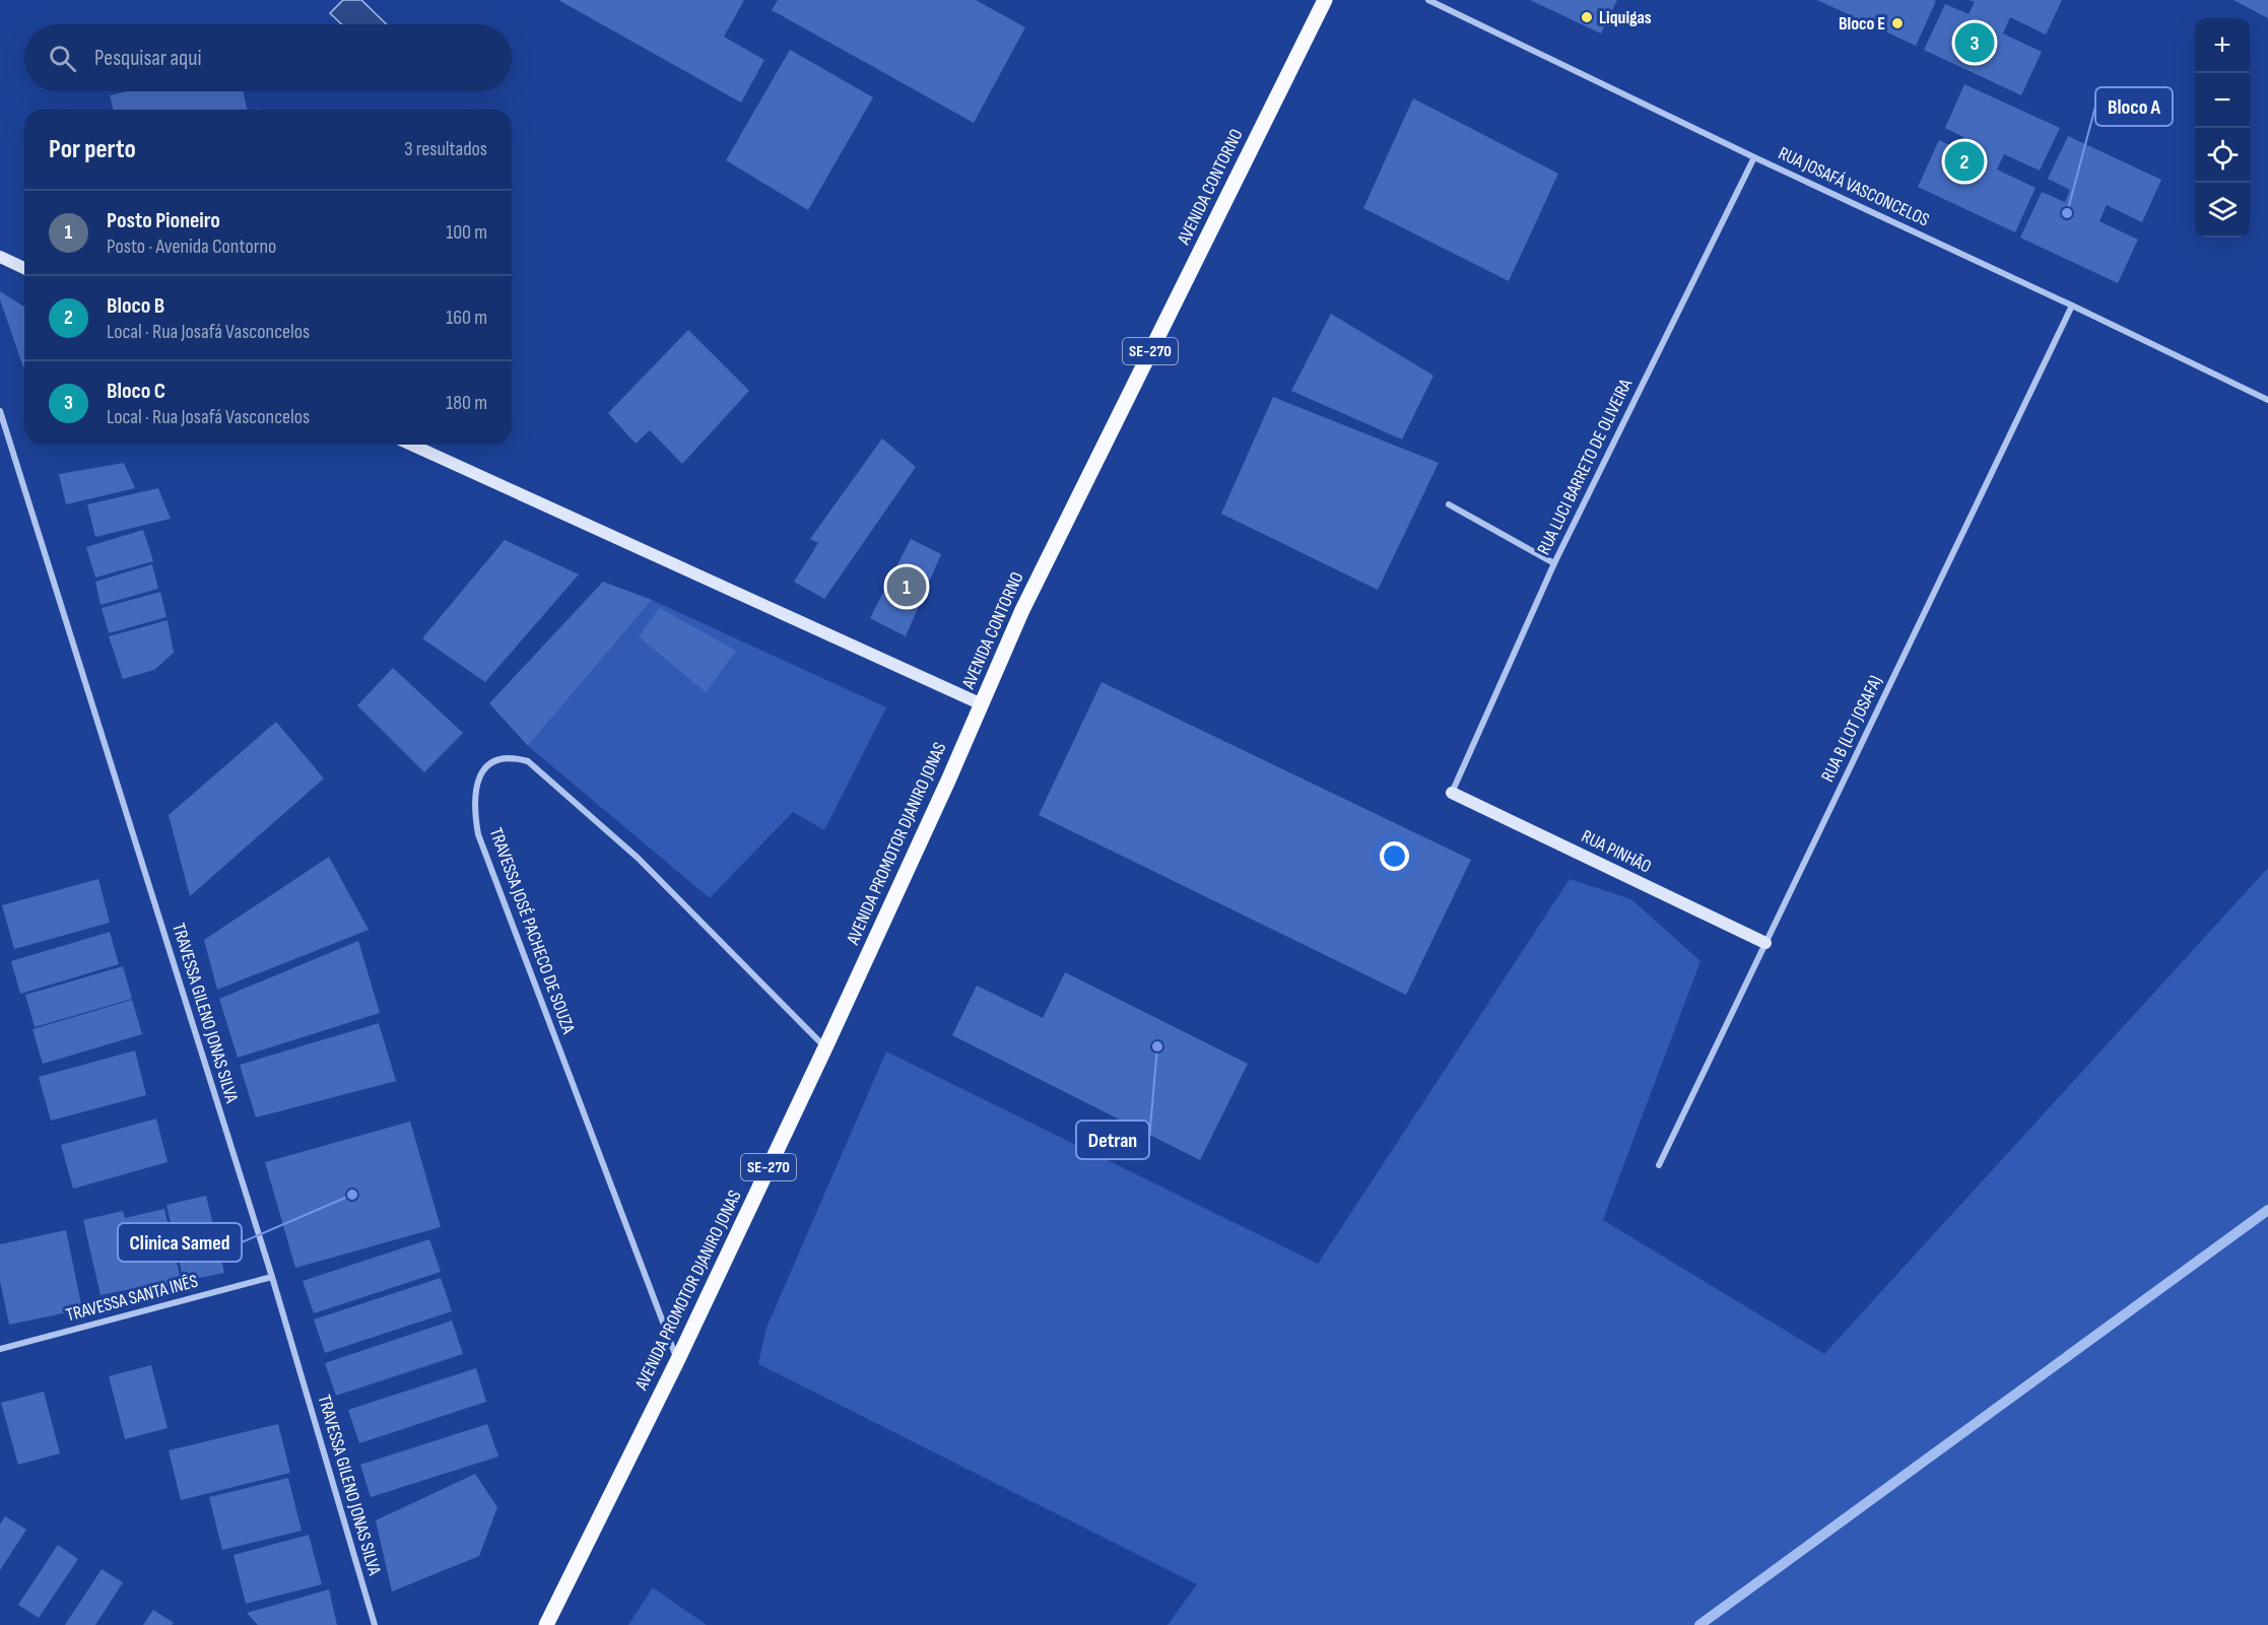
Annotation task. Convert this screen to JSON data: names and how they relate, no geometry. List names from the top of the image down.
{
  "streets": {
    "main road": [
      "AVENIDA CONTORNO",
      "SE-270",
      "AVENIDA PROMOTOR DJANIRO JONAS",
      "RUA PINHÃO"
    ],
    "street": [
      "RUA JOSAFÁ VASCONCELOS",
      "RUA LUCI BARRETO DE OLIVEIRA",
      "RUA B (LOT JOSAFA)",
      "TRAVESSA JOSÉ PACHECO DE SOUZA",
      "TRAVESSA GILENO JONAS SILVA",
      "TRAVESSA SANTA INÊS"
    ]
  },
  "crossings": [
    ["AVENIDA CONTORNO", "AVENIDA PROMOTOR DJANIRO JONAS"],
    ["RUA JOSAFÁ VASCONCELOS", "RUA LUCI BARRETO DE OLIVEIRA"],
    ["RUA JOSAFÁ VASCONCELOS", "RUA B (LOT JOSAFA)"],
    ["RUA LUCI BARRETO DE OLIVEIRA", "RUA PINHÃO"],
    ["RUA B (LOT JOSAFA)", "RUA PINHÃO"],
    ["AVENIDA PROMOTOR DJANIRO JONAS", "TRAVESSA JOSÉ PACHECO DE SOUZA"],
    ["TRAVESSA GILENO JONAS SILVA", "TRAVESSA SANTA INÊS"]
  ],
  "places": [
    "Liquigas",
    "Bloco E",
    "Bloco A",
    "Detran",
    "Clinica Samed"
  ],
  "page": {
    "map_buttons": ["+", "−"],
    "pins": ["3", "2", "1"],
    "search": "Pesquisar aqui",
    "heading": ["Por perto", "3 resultados"],
    "list": [
      {
        "mark": "1",
        "name": "Posto Pioneiro",
        "note": "Posto · Avenida Contorno",
        "value": "100 m"
      },
      {
        "mark": "2",
        "name": "Bloco B",
        "note": "Local · Rua Josafá Vasconcelos",
        "value": "160 m"
      },
      {
        "mark": "3",
        "name": "Bloco C",
        "note": "Local · Rua Josafá Vasconcelos",
        "value": "180 m"
      }
    ]
  }
}
